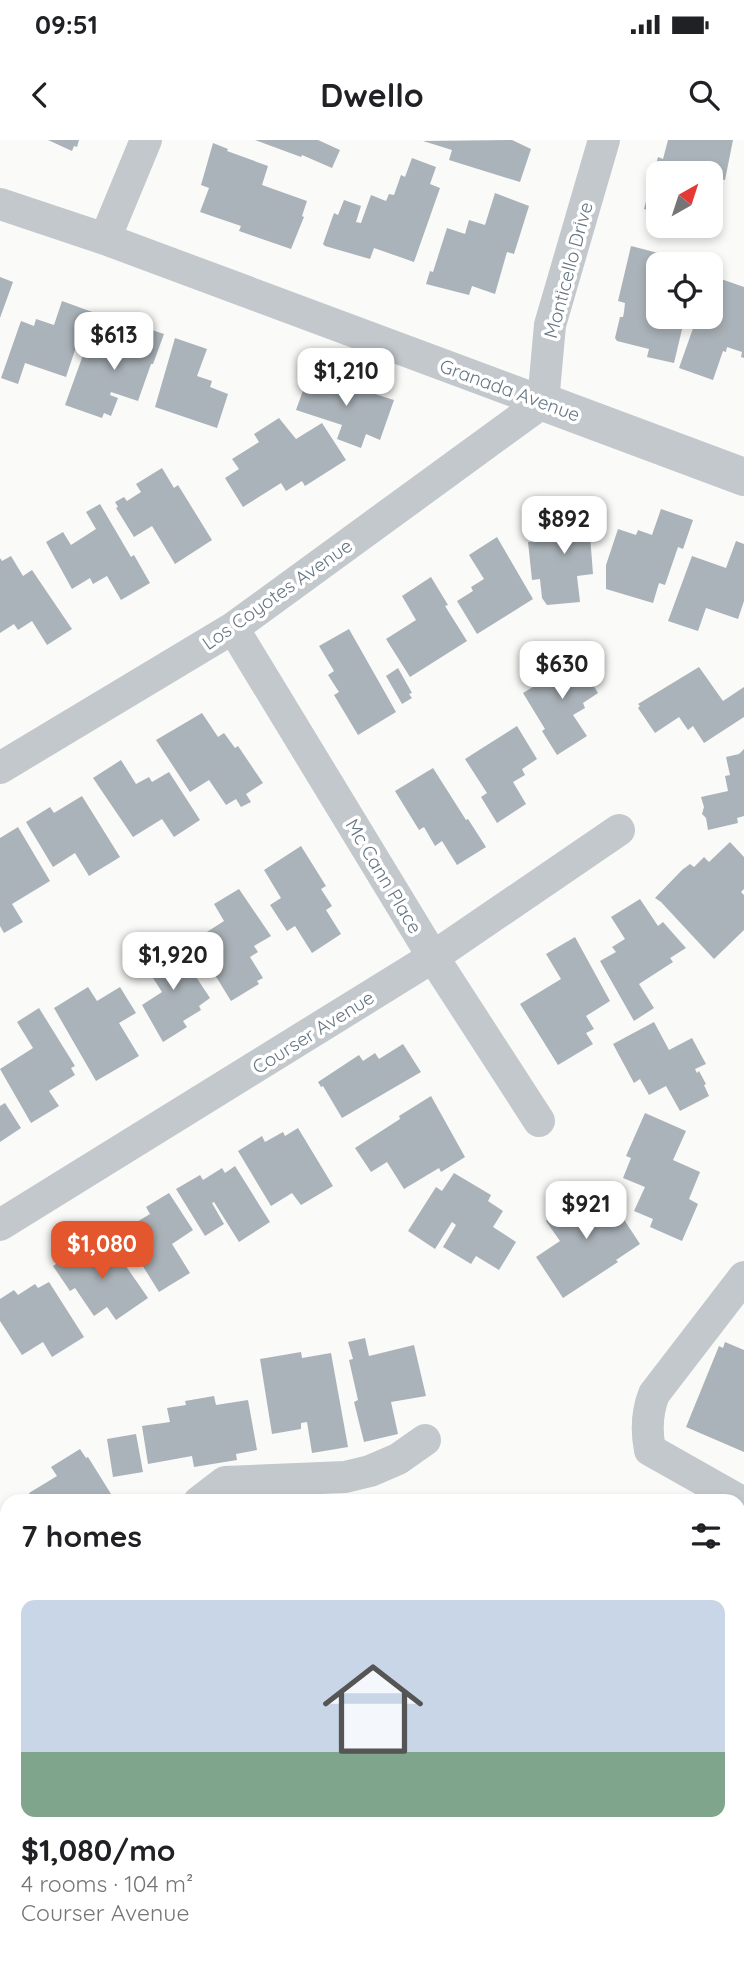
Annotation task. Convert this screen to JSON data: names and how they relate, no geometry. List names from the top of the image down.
{
  "streets": {
    "street": [
      "Monticello Drive",
      "Granada Avenue",
      "Los Coyotes Avenue",
      "Mc Cann Place",
      "Courser Avenue"
    ]
  },
  "crossings": [
    ["Monticello Drive", "Granada Avenue"],
    ["Monticello Drive", "Los Coyotes Avenue"],
    ["Granada Avenue", "Los Coyotes Avenue"],
    ["Los Coyotes Avenue", "Mc Cann Place"],
    ["Mc Cann Place", "Courser Avenue"]
  ],
  "north": "top right",
  "page": {
    "status": "09:51",
    "header": "Dwello",
    "price": [
      "$613",
      "$1,210",
      "$892",
      "$630",
      "$1,920",
      "$921",
      "$1,080"
    ],
    "heading": "7 homes",
    "list": [
      {
        "name": "$1,080/mo",
        "note": "4 rooms · 104 m² · Courser Avenue"
      }
    ]
  }
}
